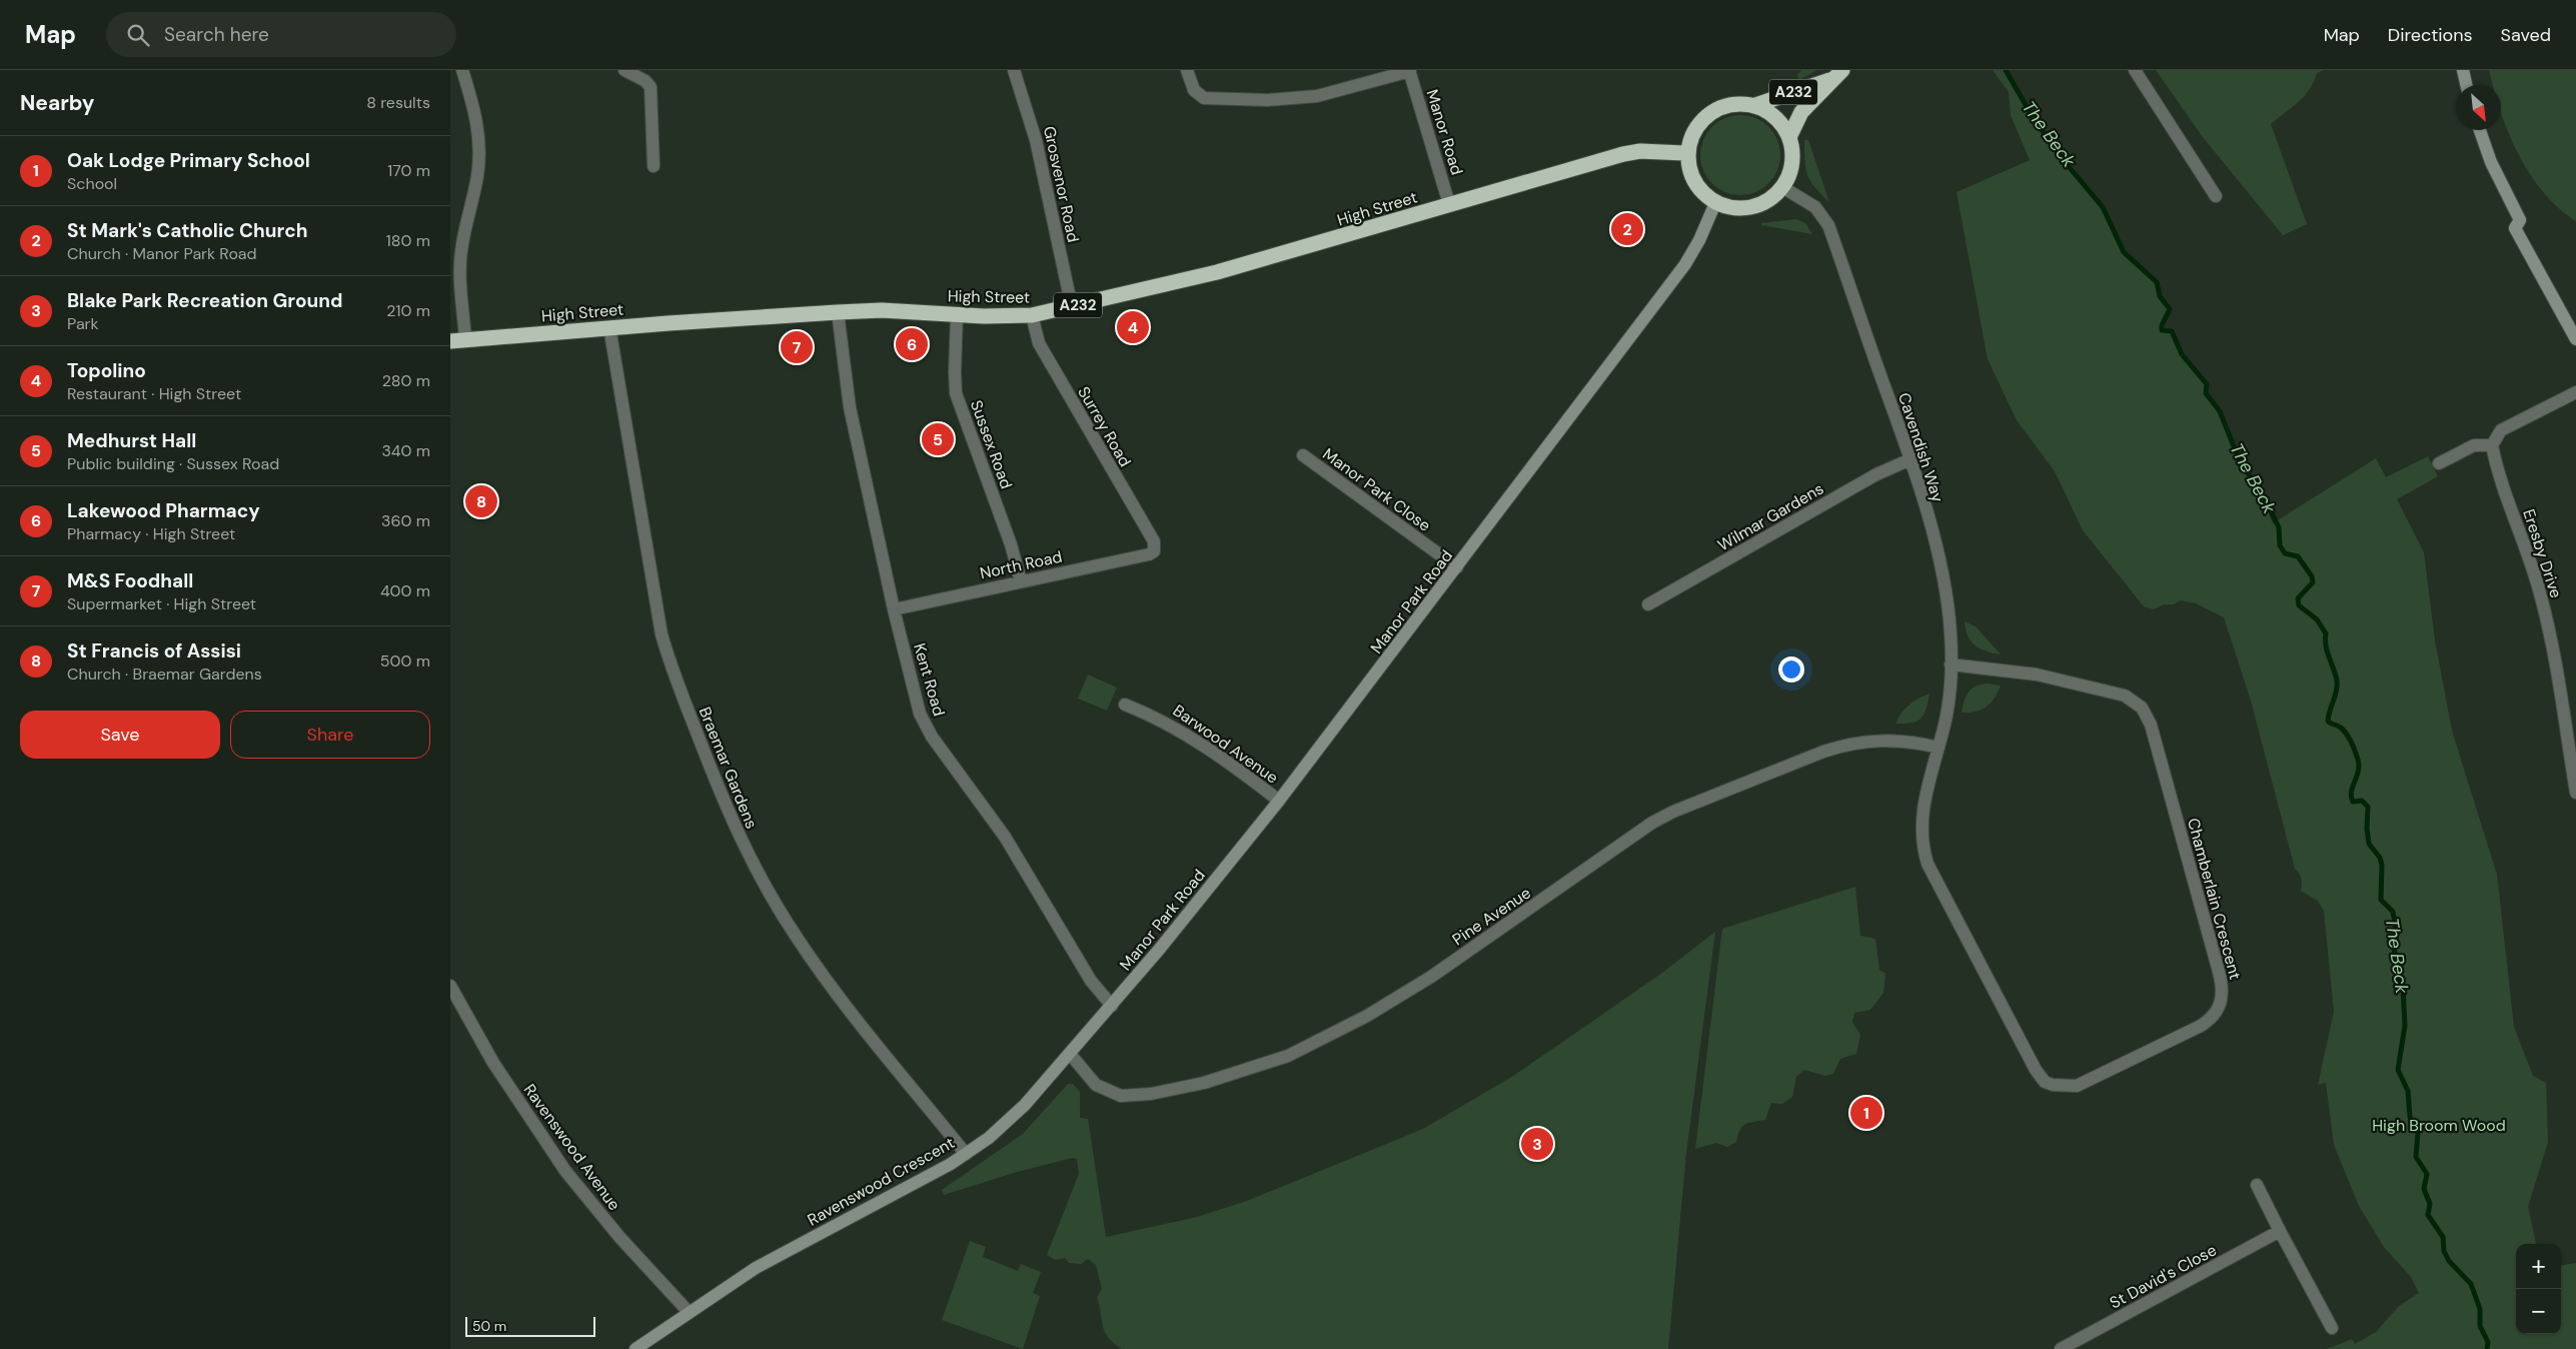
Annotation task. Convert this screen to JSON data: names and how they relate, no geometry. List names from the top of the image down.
{
  "streets": {
    "highway": ["A232", "High Street"],
    "street": [
      "Manor Road",
      "Grosvenor Road",
      "Surrey Road",
      "Sussex Road",
      "Cavendish Way",
      "Manor Park Close",
      "Wilmar Gardens",
      "Eresby Drive",
      "North Road",
      "Manor Park Road",
      "Kent Road",
      "Barwood Avenue",
      "Braemar Gardens",
      "Chamberlain Crescent",
      "Pine Avenue",
      "Ravenswood Avenue",
      "Ravenswood Crescent",
      "St David's Close"
    ]
  },
  "crossings": [
    ["A232", "High Street"],
    ["A232", "Cavendish Way"],
    ["A232", "Manor Park Road"],
    ["Manor Road", "High Street"],
    ["Grosvenor Road", "High Street"],
    ["High Street", "Surrey Road"],
    ["High Street", "Sussex Road"],
    ["High Street", "Cavendish Way"],
    ["High Street", "Manor Park Road"],
    ["High Street", "Kent Road"],
    ["High Street", "Braemar Gardens"],
    ["Surrey Road", "North Road"],
    ["Sussex Road", "North Road"],
    ["Cavendish Way", "Wilmar Gardens"],
    ["Cavendish Way", "Manor Park Road"],
    ["Cavendish Way", "Chamberlain Crescent"],
    ["Cavendish Way", "Pine Avenue"],
    ["Manor Park Close", "Manor Park Road"],
    ["North Road", "Kent Road"],
    ["Manor Park Road", "Kent Road"],
    ["Manor Park Road", "Barwood Avenue"],
    ["Manor Park Road", "Ravenswood Crescent"],
    ["Kent Road", "Ravenswood Crescent"],
    ["Braemar Gardens", "Ravenswood Crescent"],
    ["Chamberlain Crescent", "Pine Avenue"],
    ["Pine Avenue", "Ravenswood Crescent"],
    ["Ravenswood Avenue", "Ravenswood Crescent"]
  ],
  "water": ["The Beck"],
  "parks": ["High Broom Wood"],
  "scale_bar": "50 m",
  "north": "bottom right",
  "page": {
    "header": "Map",
    "search": "Search here",
    "nav": ["Map", "Directions", "Saved"],
    "heading": ["Nearby", "8 results"],
    "list": [
      {
        "mark": "1",
        "name": "Oak Lodge Primary School",
        "note": "School",
        "value": "170 m"
      },
      {
        "mark": "2",
        "name": "St Mark's Catholic Church",
        "note": "Church · Manor Park Road",
        "value": "180 m"
      },
      {
        "mark": "3",
        "name": "Blake Park Recreation Ground",
        "note": "Park",
        "value": "210 m"
      },
      {
        "mark": "4",
        "name": "Topolino",
        "note": "Restaurant · High Street",
        "value": "280 m"
      },
      {
        "mark": "5",
        "name": "Medhurst Hall",
        "note": "Public building · Sussex Road",
        "value": "340 m"
      },
      {
        "mark": "6",
        "name": "Lakewood Pharmacy",
        "note": "Pharmacy · High Street",
        "value": "360 m"
      },
      {
        "mark": "7",
        "name": "M&S Foodhall",
        "note": "Supermarket · High Street",
        "value": "400 m"
      },
      {
        "mark": "8",
        "name": "St Francis of Assisi",
        "note": "Church · Braemar Gardens",
        "value": "500 m"
      }
    ],
    "pins": [
      "2",
      "4",
      "6",
      "7",
      "5",
      "8",
      "1",
      "3"
    ],
    "buttons": ["Save", "Share"],
    "map_buttons": ["+", "−"],
    "scale": "50 m"
  }
}
